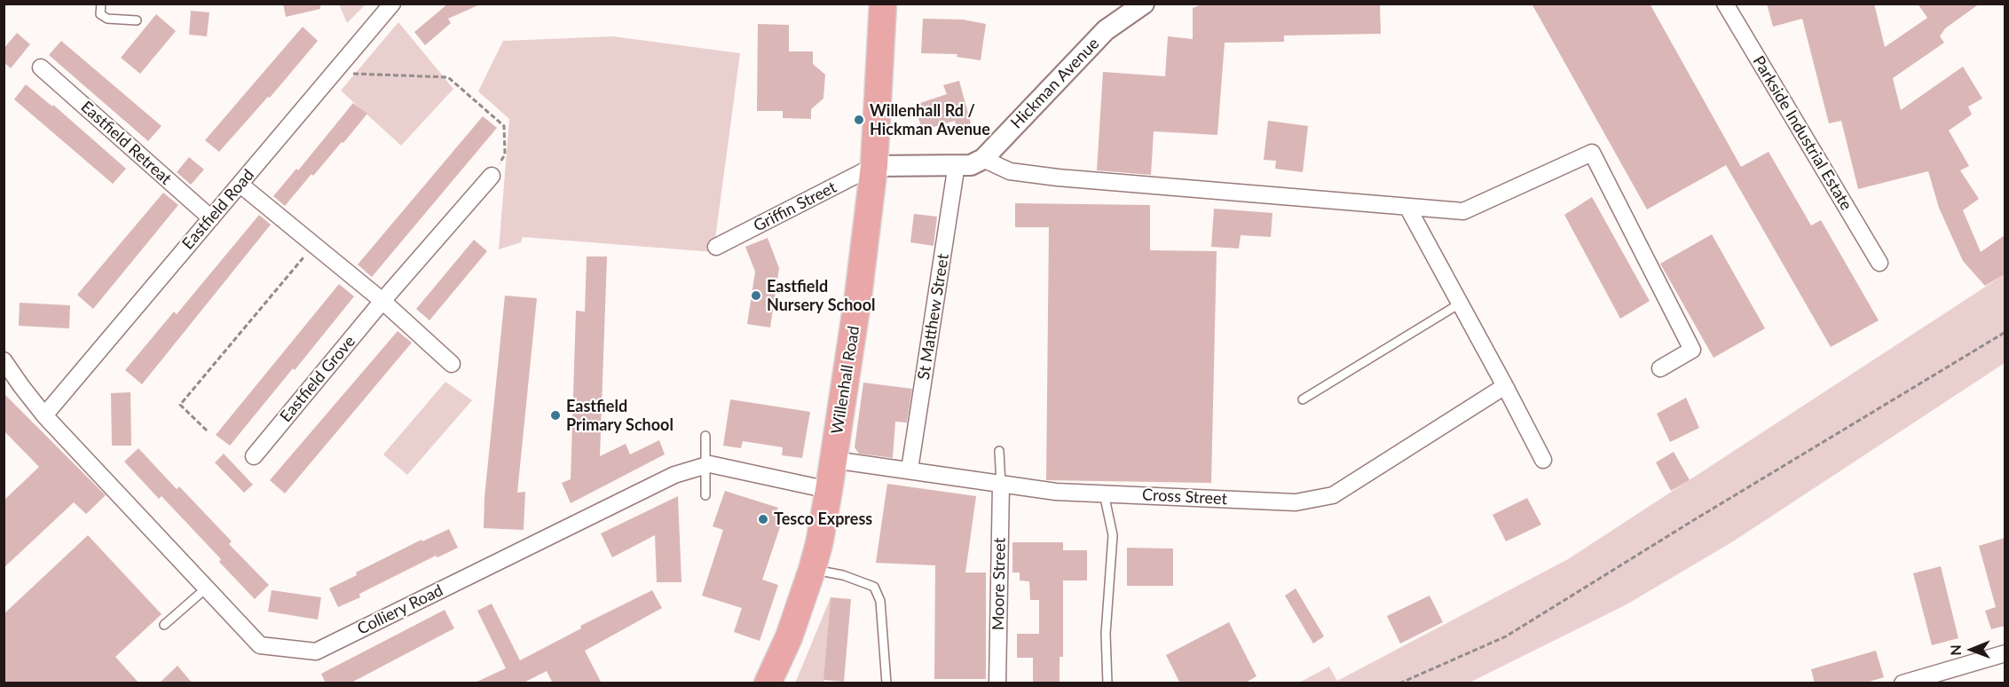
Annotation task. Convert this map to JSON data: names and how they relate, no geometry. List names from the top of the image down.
{
  "streets": {
    "highway": ["Willenhall Road"],
    "street": [
      "Hickman Avenue",
      "Parkside Industrial Estate",
      "Eastfield Retreat",
      "Griffin Street",
      "Eastfield Road",
      "St Matthew Street",
      "Eastfield Grove",
      "Cross Street",
      "Moore Street",
      "Colliery Road"
    ]
  },
  "crossings": [
    ["Eastfield Retreat", "Eastfield Road"],
    ["Griffin Street", "Willenhall Road"],
    ["Eastfield Road", "Colliery Road"],
    ["St Matthew Street", "Cross Street"],
    ["Willenhall Road", "Cross Street"],
    ["Willenhall Road", "Colliery Road"],
    ["Cross Street", "Moore Street"]
  ],
  "places": [
    "Willenhall Rd / Hickman Avenue",
    "Eastfield Nursery School",
    "Eastfield Primary School",
    "Tesco Express"
  ],
  "north": "left"
}
